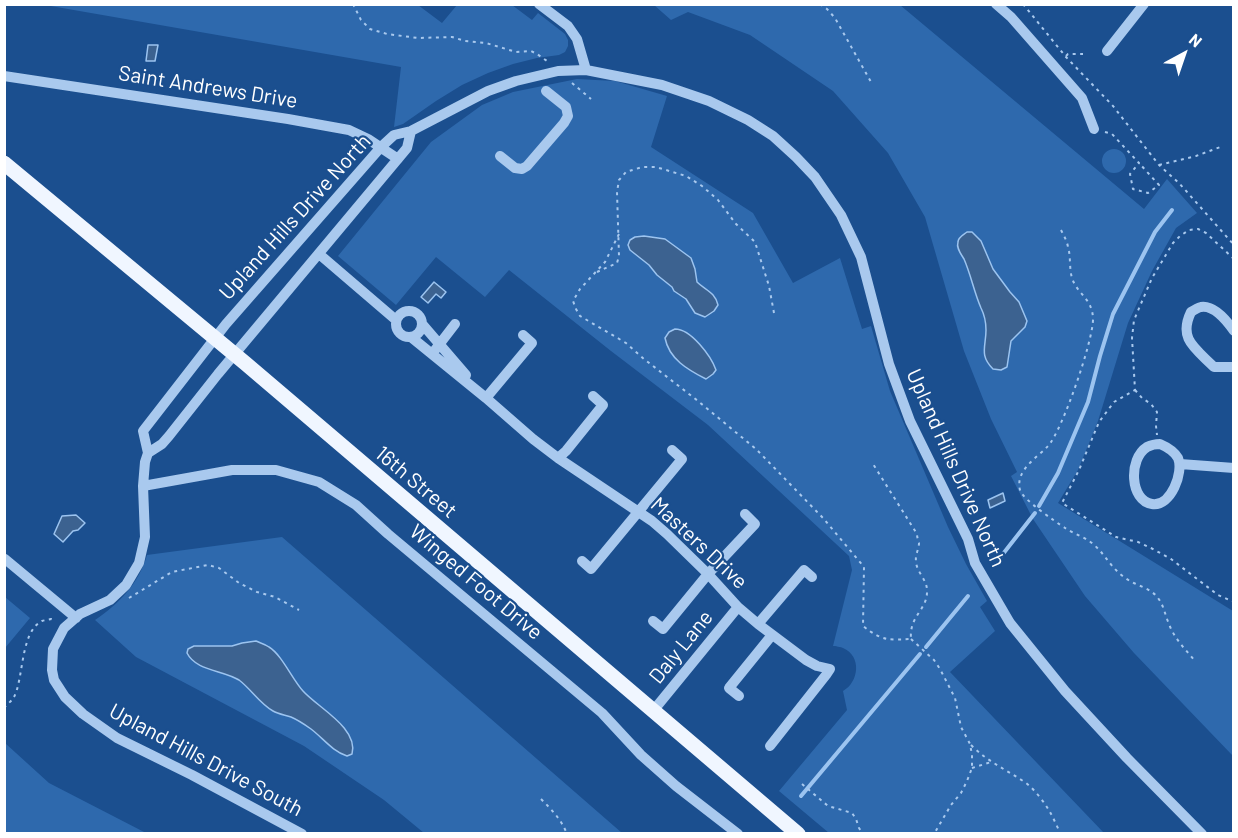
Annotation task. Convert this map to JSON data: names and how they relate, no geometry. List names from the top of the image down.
{
  "streets": {
    "main road": ["16th Street"],
    "street": [
      "Saint Andrews Drive",
      "Upland Hills Drive North",
      "Masters Drive",
      "Winged Foot Drive",
      "Daly Lane",
      "Upland Hills Drive South"
    ]
  },
  "crossings": [
    ["Saint Andrews Drive", "Upland Hills Drive North"],
    ["Upland Hills Drive North", "16th Street"],
    ["Upland Hills Drive North", "Upland Hills Drive South"],
    ["16th Street", "Daly Lane"],
    ["16th Street", "Upland Hills Drive South"],
    ["Masters Drive", "Daly Lane"],
    ["Winged Foot Drive", "Upland Hills Drive South"]
  ],
  "north": "top right"
}
